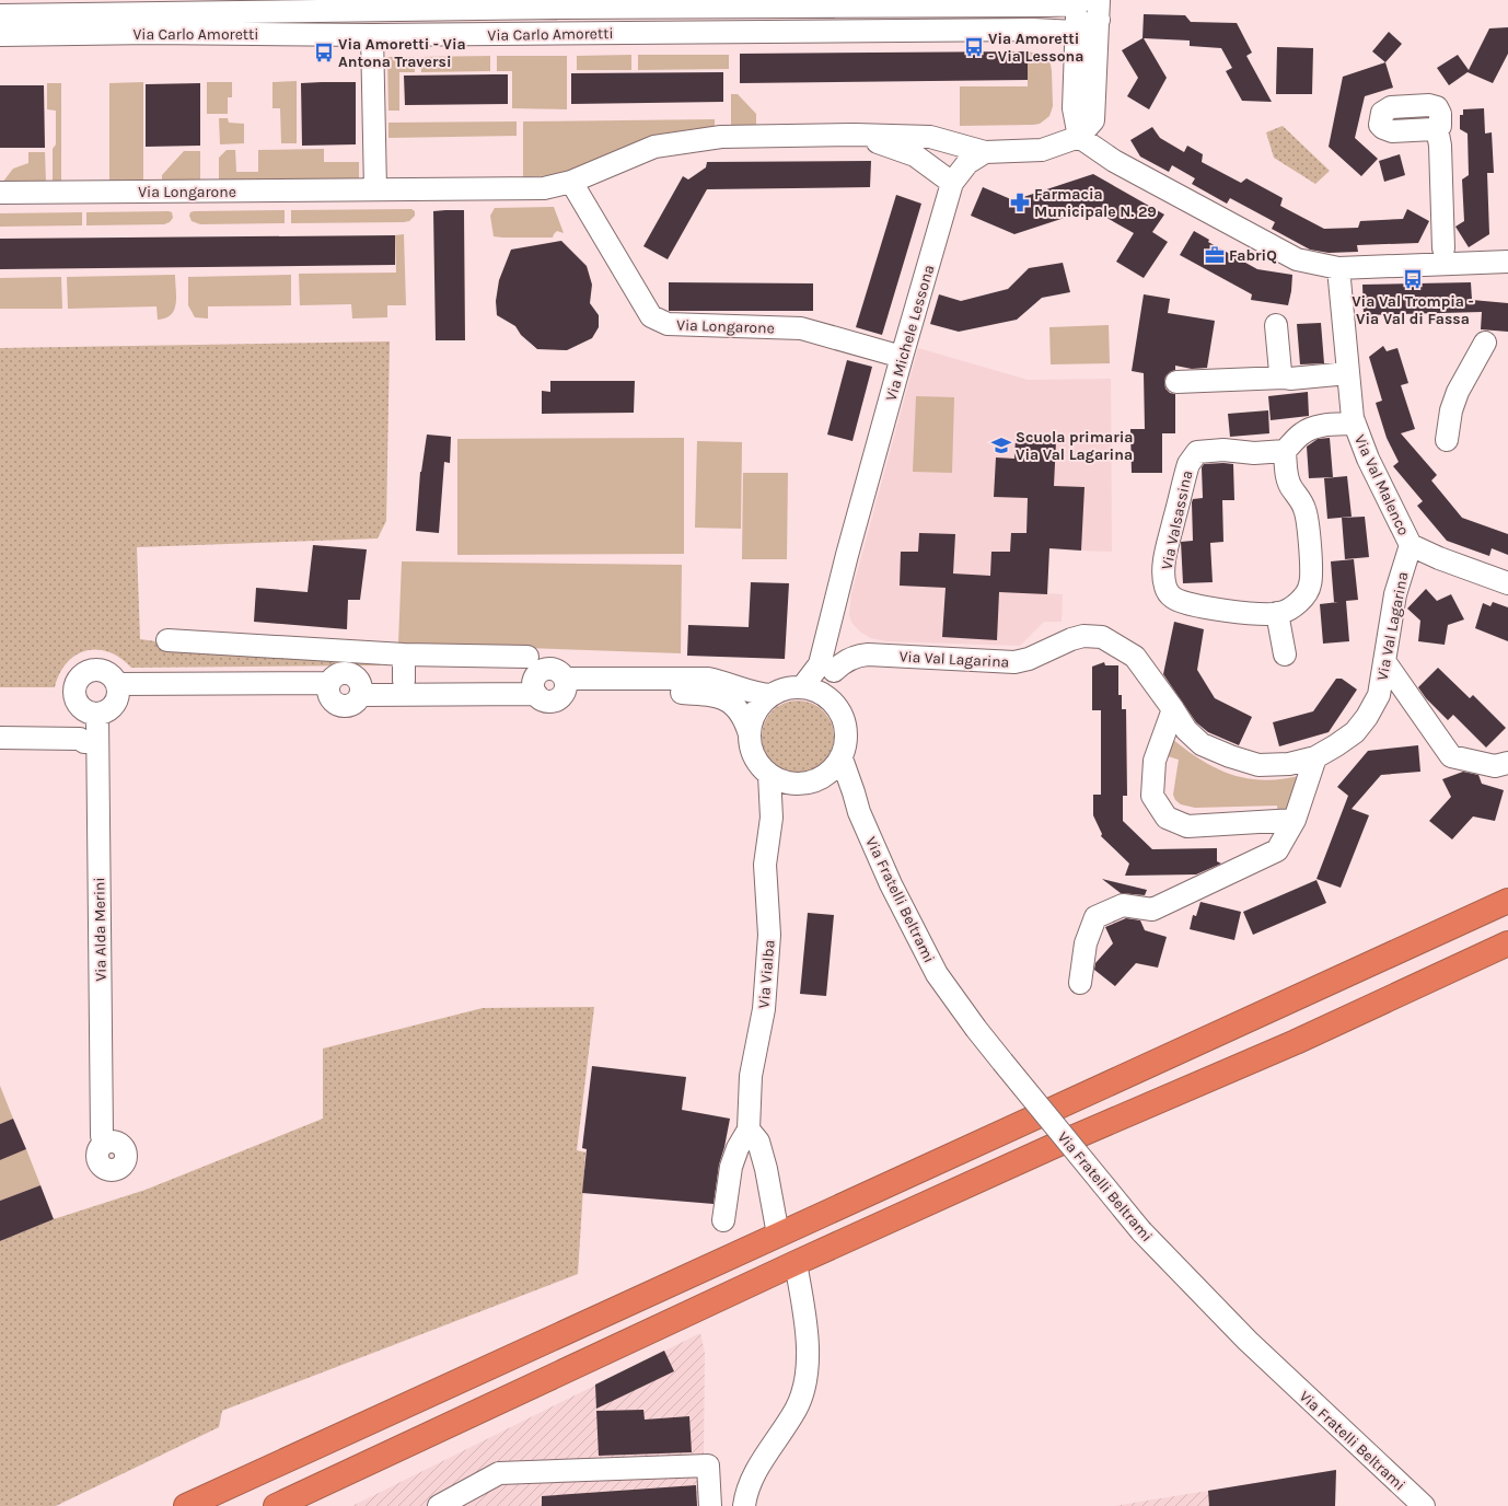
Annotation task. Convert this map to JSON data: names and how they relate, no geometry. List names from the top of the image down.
{
  "streets": {
    "street": [
      "Via Carlo Amoretti",
      "Via Longarone",
      "Via Michele Lessona",
      "Via Val Malenco",
      "Via Valsassina",
      "Via Val Lagarina",
      "Via Fratelli Beltrami",
      "Via Alda Merini",
      "Via Vialba"
    ]
  },
  "crossings": [
    ["Via Longarone", "Via Michele Lessona"],
    ["Via Michele Lessona", "Via Val Lagarina"],
    ["Via Michele Lessona", "Via Fratelli Beltrami"],
    ["Via Michele Lessona", "Via Vialba"],
    ["Via Val Malenco", "Via Val Lagarina"],
    ["Via Fratelli Beltrami", "Via Vialba"]
  ],
  "places": {
    "bus stop": ["Via Amoretti - Via Lessona", "Via Amoretti - Via Antona Traversi", "Via Val Trompia - Via Val di Fassa"],
    "pharmacy": ["Farmacia Municipale N. 29"],
    "office": ["FabriQ"],
    "school or university": ["Scuola primaria Via Val Lagarina"]
  }
}
